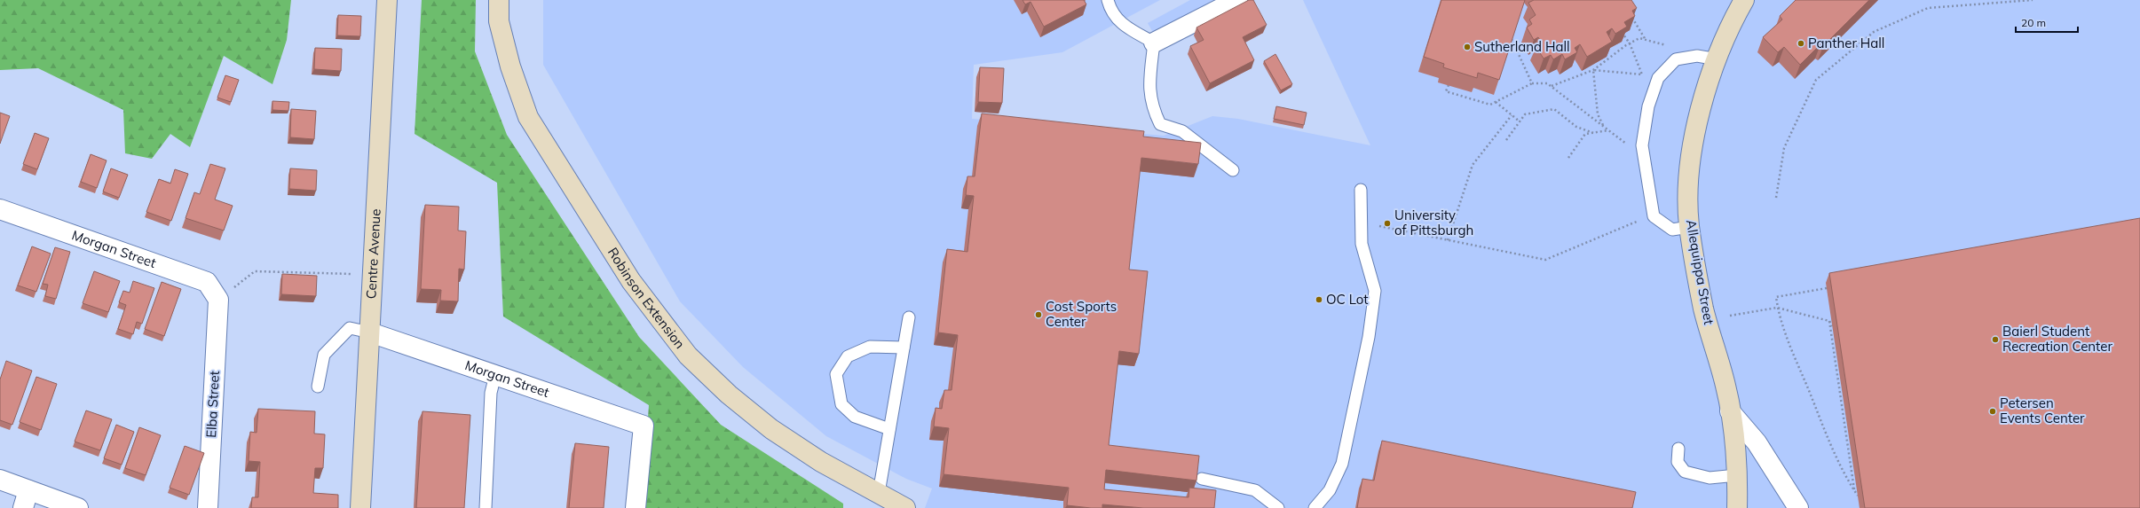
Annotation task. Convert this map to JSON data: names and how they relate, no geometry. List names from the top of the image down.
{
  "streets": {
    "street": [
      "Morgan Street",
      "Centre Avenue",
      "Allequippa Street",
      "Robinson Extension",
      "Elba Street"
    ]
  },
  "crossings": [
    ["Morgan Street", "Centre Avenue"],
    ["Morgan Street", "Elba Street"]
  ],
  "places": [
    "Panther Hall",
    "Sutherland Hall",
    "University of Pittsburgh",
    "OC Lot",
    "Cost Sports Center",
    "Baierl Student Recreation Center",
    "Petersen Events Center"
  ],
  "scale_bar": "20 m"
}
